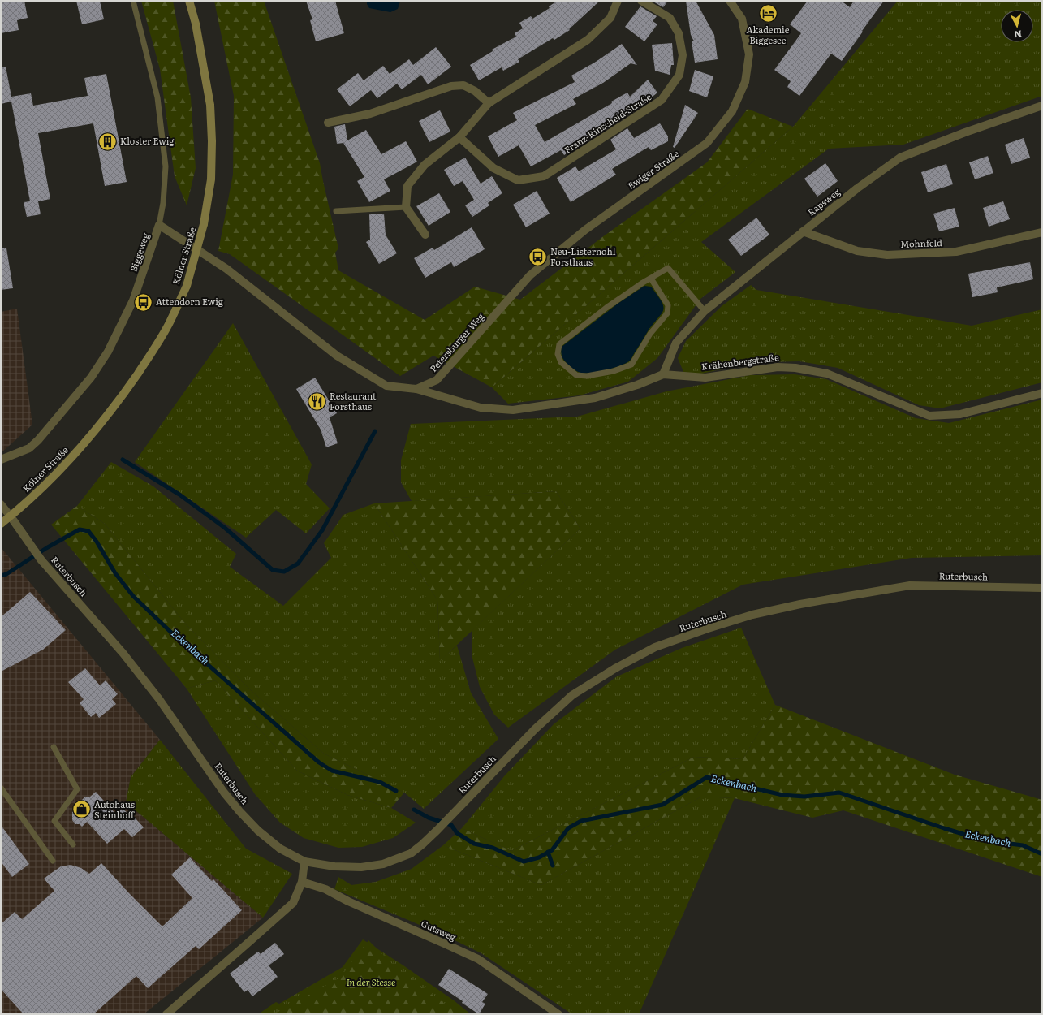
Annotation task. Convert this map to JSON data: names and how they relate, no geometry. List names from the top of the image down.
{
  "streets": {
    "main road": ["Kölner Straße"],
    "street": [
      "Franz-Rinscheid-Straße",
      "Ewiger Straße",
      "Rapsweg",
      "Mohnfeld",
      "Biggeweg",
      "Petersburger Weg",
      "Krähenbergstraße",
      "Ruterbusch",
      "Gutsweg"
    ]
  },
  "crossings": [
    ["Ewiger Straße", "Petersburger Weg"],
    ["Rapsweg", "Mohnfeld"],
    ["Rapsweg", "Krähenbergstraße"],
    ["Biggeweg", "Krähenbergstraße"],
    ["Kölner Straße", "Ruterbusch"],
    ["Petersburger Weg", "Krähenbergstraße"]
  ],
  "water": ["Eckenbach"],
  "parks": ["In der Stesse"],
  "places": {
    "hotel": ["Akademie Biggesee"],
    "building": ["Kloster Ewig"],
    "bus stop": ["Neu-Listernohl Forsthaus", "Attendorn Ewig"],
    "restaurant": ["Restaurant Forsthaus"],
    "shop": ["Autohaus Steinhoff"]
  },
  "north": "bottom"
}
